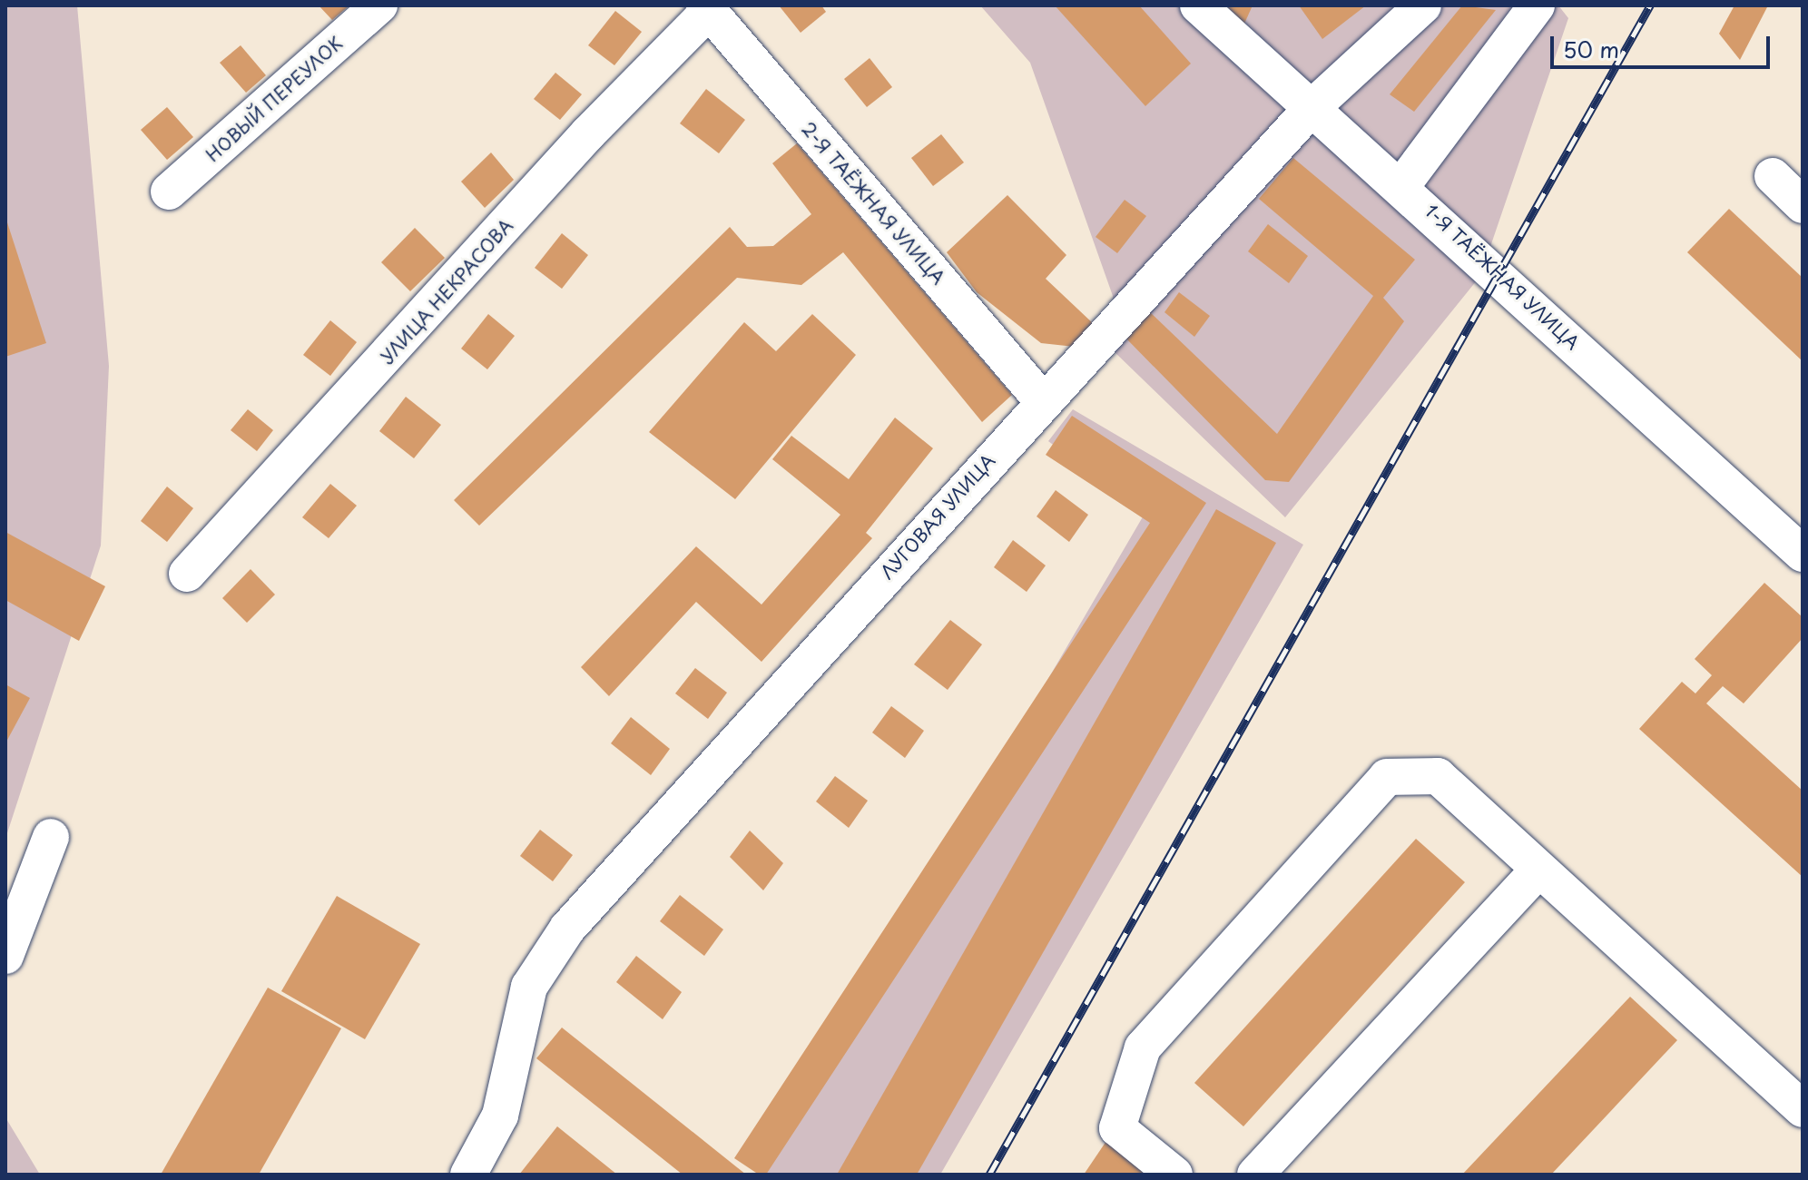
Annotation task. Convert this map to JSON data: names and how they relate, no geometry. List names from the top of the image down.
{
  "streets": {
    "street": [
      "НОВЫЙ ПЕРЕУЛОК",
      "2-Я ТАЁЖНАЯ УЛИЦА",
      "1-Я ТАЁЖНАЯ УЛИЦА",
      "УЛИЦА НЕКРАСОВА",
      "ЛУГОВАЯ УЛИЦА"
    ]
  },
  "crossings": [
    ["2-Я ТАЁЖНАЯ УЛИЦА", "УЛИЦА НЕКРАСОВА"],
    ["2-Я ТАЁЖНАЯ УЛИЦА", "ЛУГОВАЯ УЛИЦА"],
    ["1-Я ТАЁЖНАЯ УЛИЦА", "ЛУГОВАЯ УЛИЦА"]
  ],
  "scale_bar": "50 m"
}
